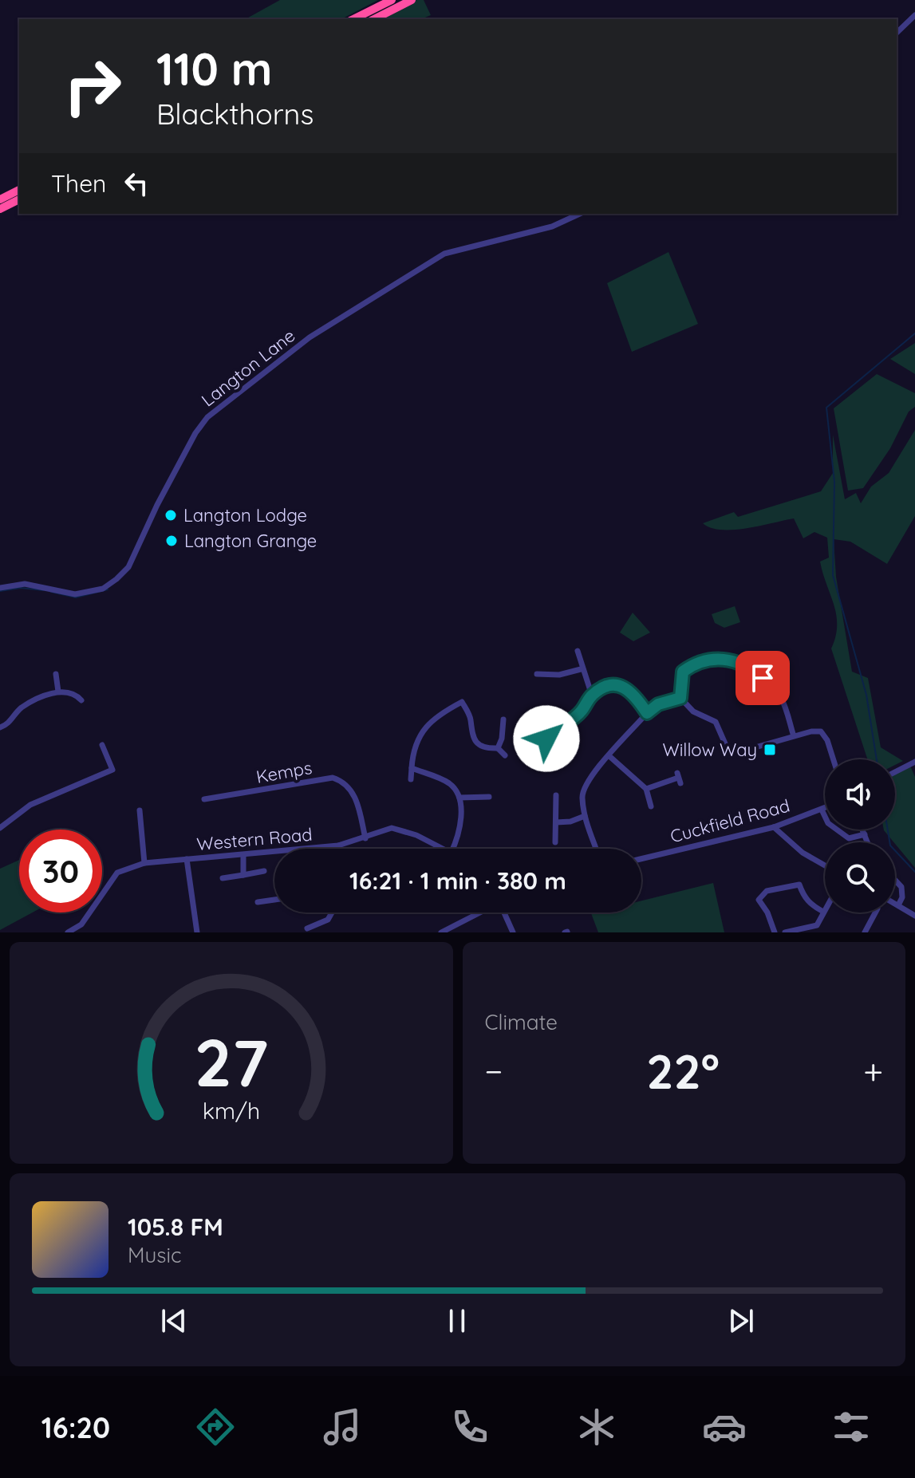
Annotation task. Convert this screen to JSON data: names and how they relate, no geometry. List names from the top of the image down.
{
  "streets": {
    "street": [
      "Langton Lane",
      "Kemps",
      "Cuckfield Road",
      "Western Road"
    ]
  },
  "crossings": [
    ["Kemps", "Western Road"]
  ],
  "places": {
    "other": ["Langton Lodge", "Langton Grange"],
    "transit": ["Willow Way"]
  },
  "page": {
    "turn": ["110 m", "Blackthorns"],
    "then": "Then",
    "limit": "30",
    "trip": "16:21 · 1 min · 380 m",
    "tile": "Climate",
    "heat": ["−", "22°", "+"],
    "song": ["105.8 FM", "Music"],
    "tabs": "16:20",
    "gauge": ["27", "km/h"]
  }
}
